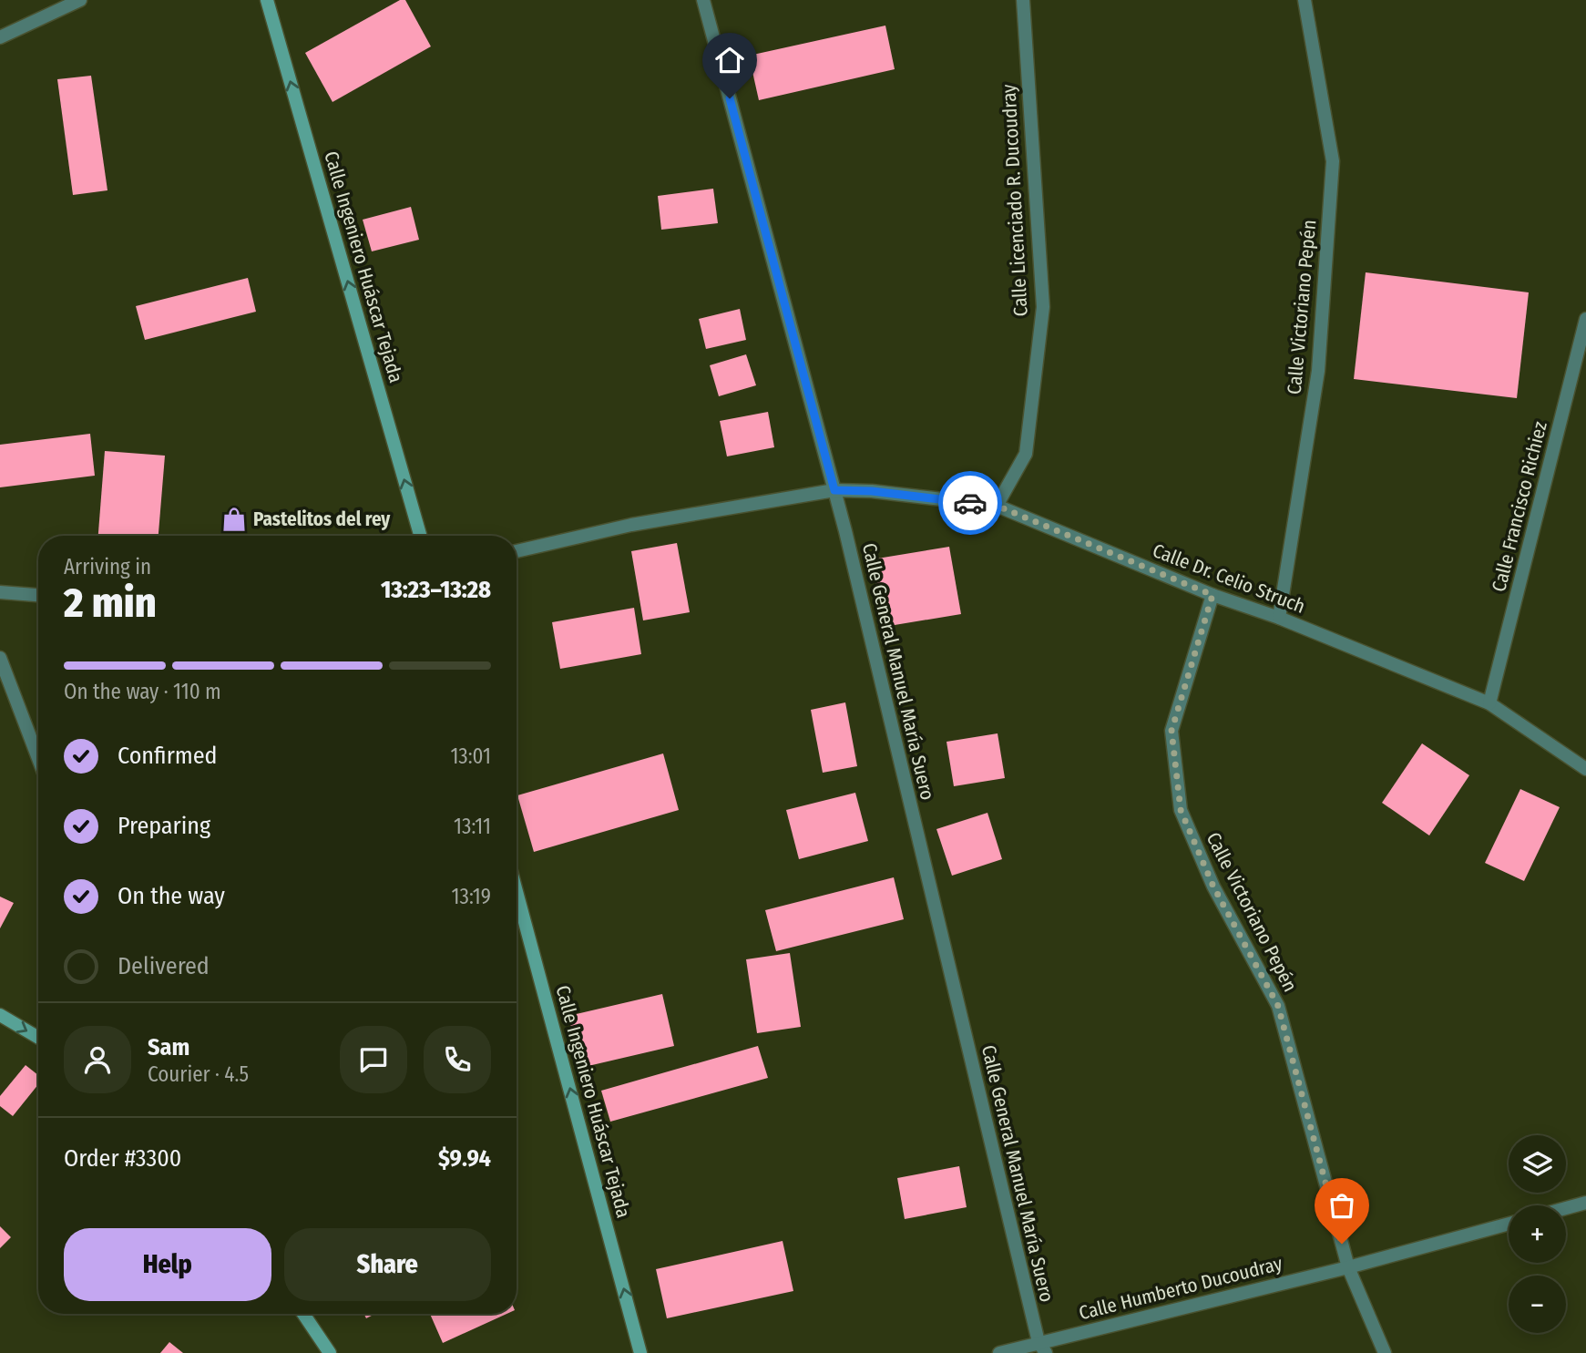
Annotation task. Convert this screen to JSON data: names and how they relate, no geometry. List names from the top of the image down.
{
  "streets": {
    "main road": ["Calle Ingeniero Huáscar Tejada"],
    "street": [
      "Calle Licenciado R. Ducoudray",
      "Calle Victoriano Pepén",
      "Calle Francisco Richiez",
      "Calle Dr. Celio Struch",
      "Calle General Manuel María Suero",
      "Calle Humberto Ducoudray"
    ]
  },
  "crossings": [
    ["Calle Licenciado R. Ducoudray", "Calle Dr. Celio Struch"],
    ["Calle Victoriano Pepén", "Calle Dr. Celio Struch"],
    ["Calle Victoriano Pepén", "Calle Humberto Ducoudray"],
    ["Calle Francisco Richiez", "Calle Dr. Celio Struch"],
    ["Calle Dr. Celio Struch", "Calle General Manuel María Suero"],
    ["Calle General Manuel María Suero", "Calle Humberto Ducoudray"]
  ],
  "one_way": ["Calle Ingeniero Huáscar Tejada"],
  "places": {
    "shop": ["Pastelitos del rey"]
  },
  "page": {
    "heading": ["2 min", "Arriving in", "13:23–13:28"],
    "panel": [
      "Sam",
      "Courier · 4.5",
      "Order #3300",
      "$9.94"
    ],
    "bar": "On the way · 110 m",
    "list": [
      ["Confirmed", "13:01"],
      ["Preparing", "13:11"],
      ["On the way", "13:19"],
      "Delivered"
    ],
    "map_buttons": ["+", "−"],
    "buttons": ["Help", "Share"]
  }
}
